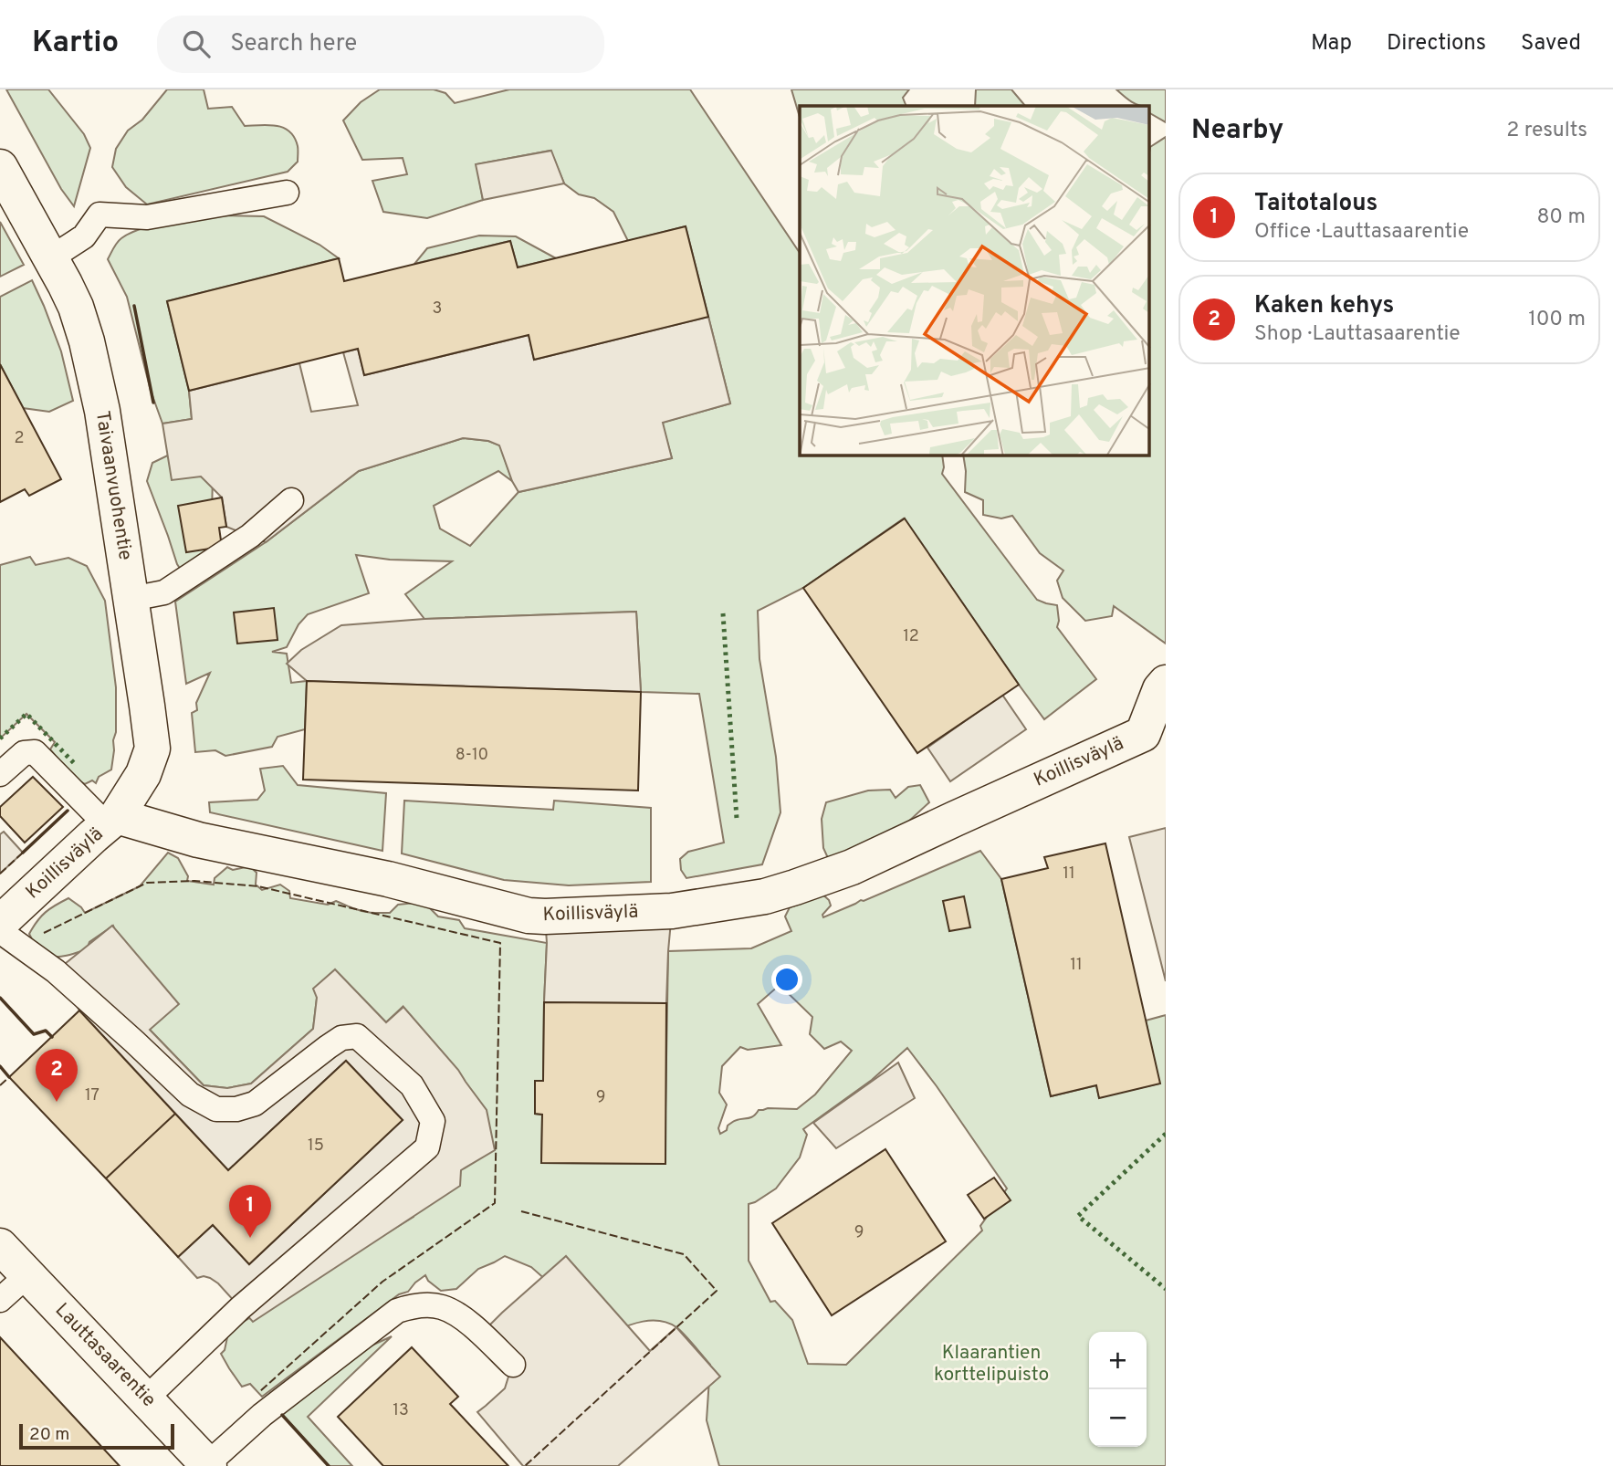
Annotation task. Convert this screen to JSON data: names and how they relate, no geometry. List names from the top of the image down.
{
  "streets": {
    "street": ["Taivaanvuohentie", "Koillisväylä", "Lauttasaarentie"]
  },
  "crossings": [
    ["Taivaanvuohentie", "Koillisväylä"]
  ],
  "parks": ["Klaarantien korttelipuisto"],
  "house_numbers": [
    "3",
    "2",
    "12",
    "8-10",
    "11",
    "11",
    "17",
    "9",
    "15",
    "9",
    "13"
  ],
  "scale_bar": "20 m",
  "page": {
    "header": "Kartio",
    "search": "Search here",
    "nav": ["Map", "Directions", "Saved"],
    "heading": ["Nearby", "2 results"],
    "list": [
      {
        "mark": "1",
        "name": "Taitotalous",
        "note": "Office · Lauttasaarentie",
        "value": "80 m"
      },
      {
        "mark": "2",
        "name": "Kaken kehys",
        "note": "Shop · Lauttasaarentie",
        "value": "100 m"
      }
    ],
    "pins": ["2", "1"],
    "map_buttons": ["+", "−"],
    "scale": "20 m"
  }
}
